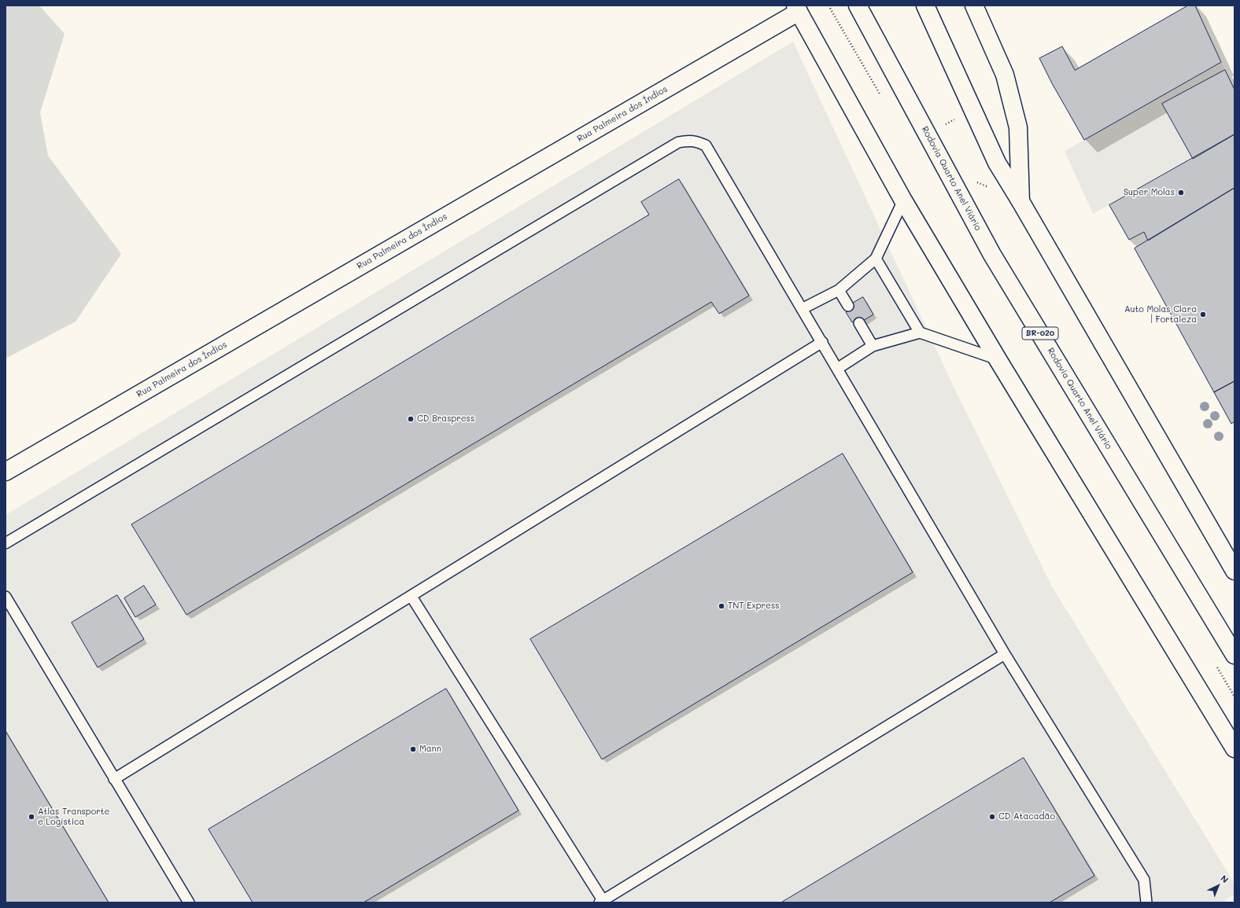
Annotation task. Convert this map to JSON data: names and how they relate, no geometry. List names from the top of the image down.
{
  "streets": {
    "main road": ["Rua Palmeira dos Índios", "Rodovia Quarto Anel Viário", "BR-020"]
  },
  "places": [
    "Super Molas",
    "Auto Molas Clara | Fortaleza",
    "CD Braspress",
    "TNT Express",
    "Mann",
    "Atlas Transporte e Logística",
    "CD Atacadão"
  ],
  "north": "top right"
}
